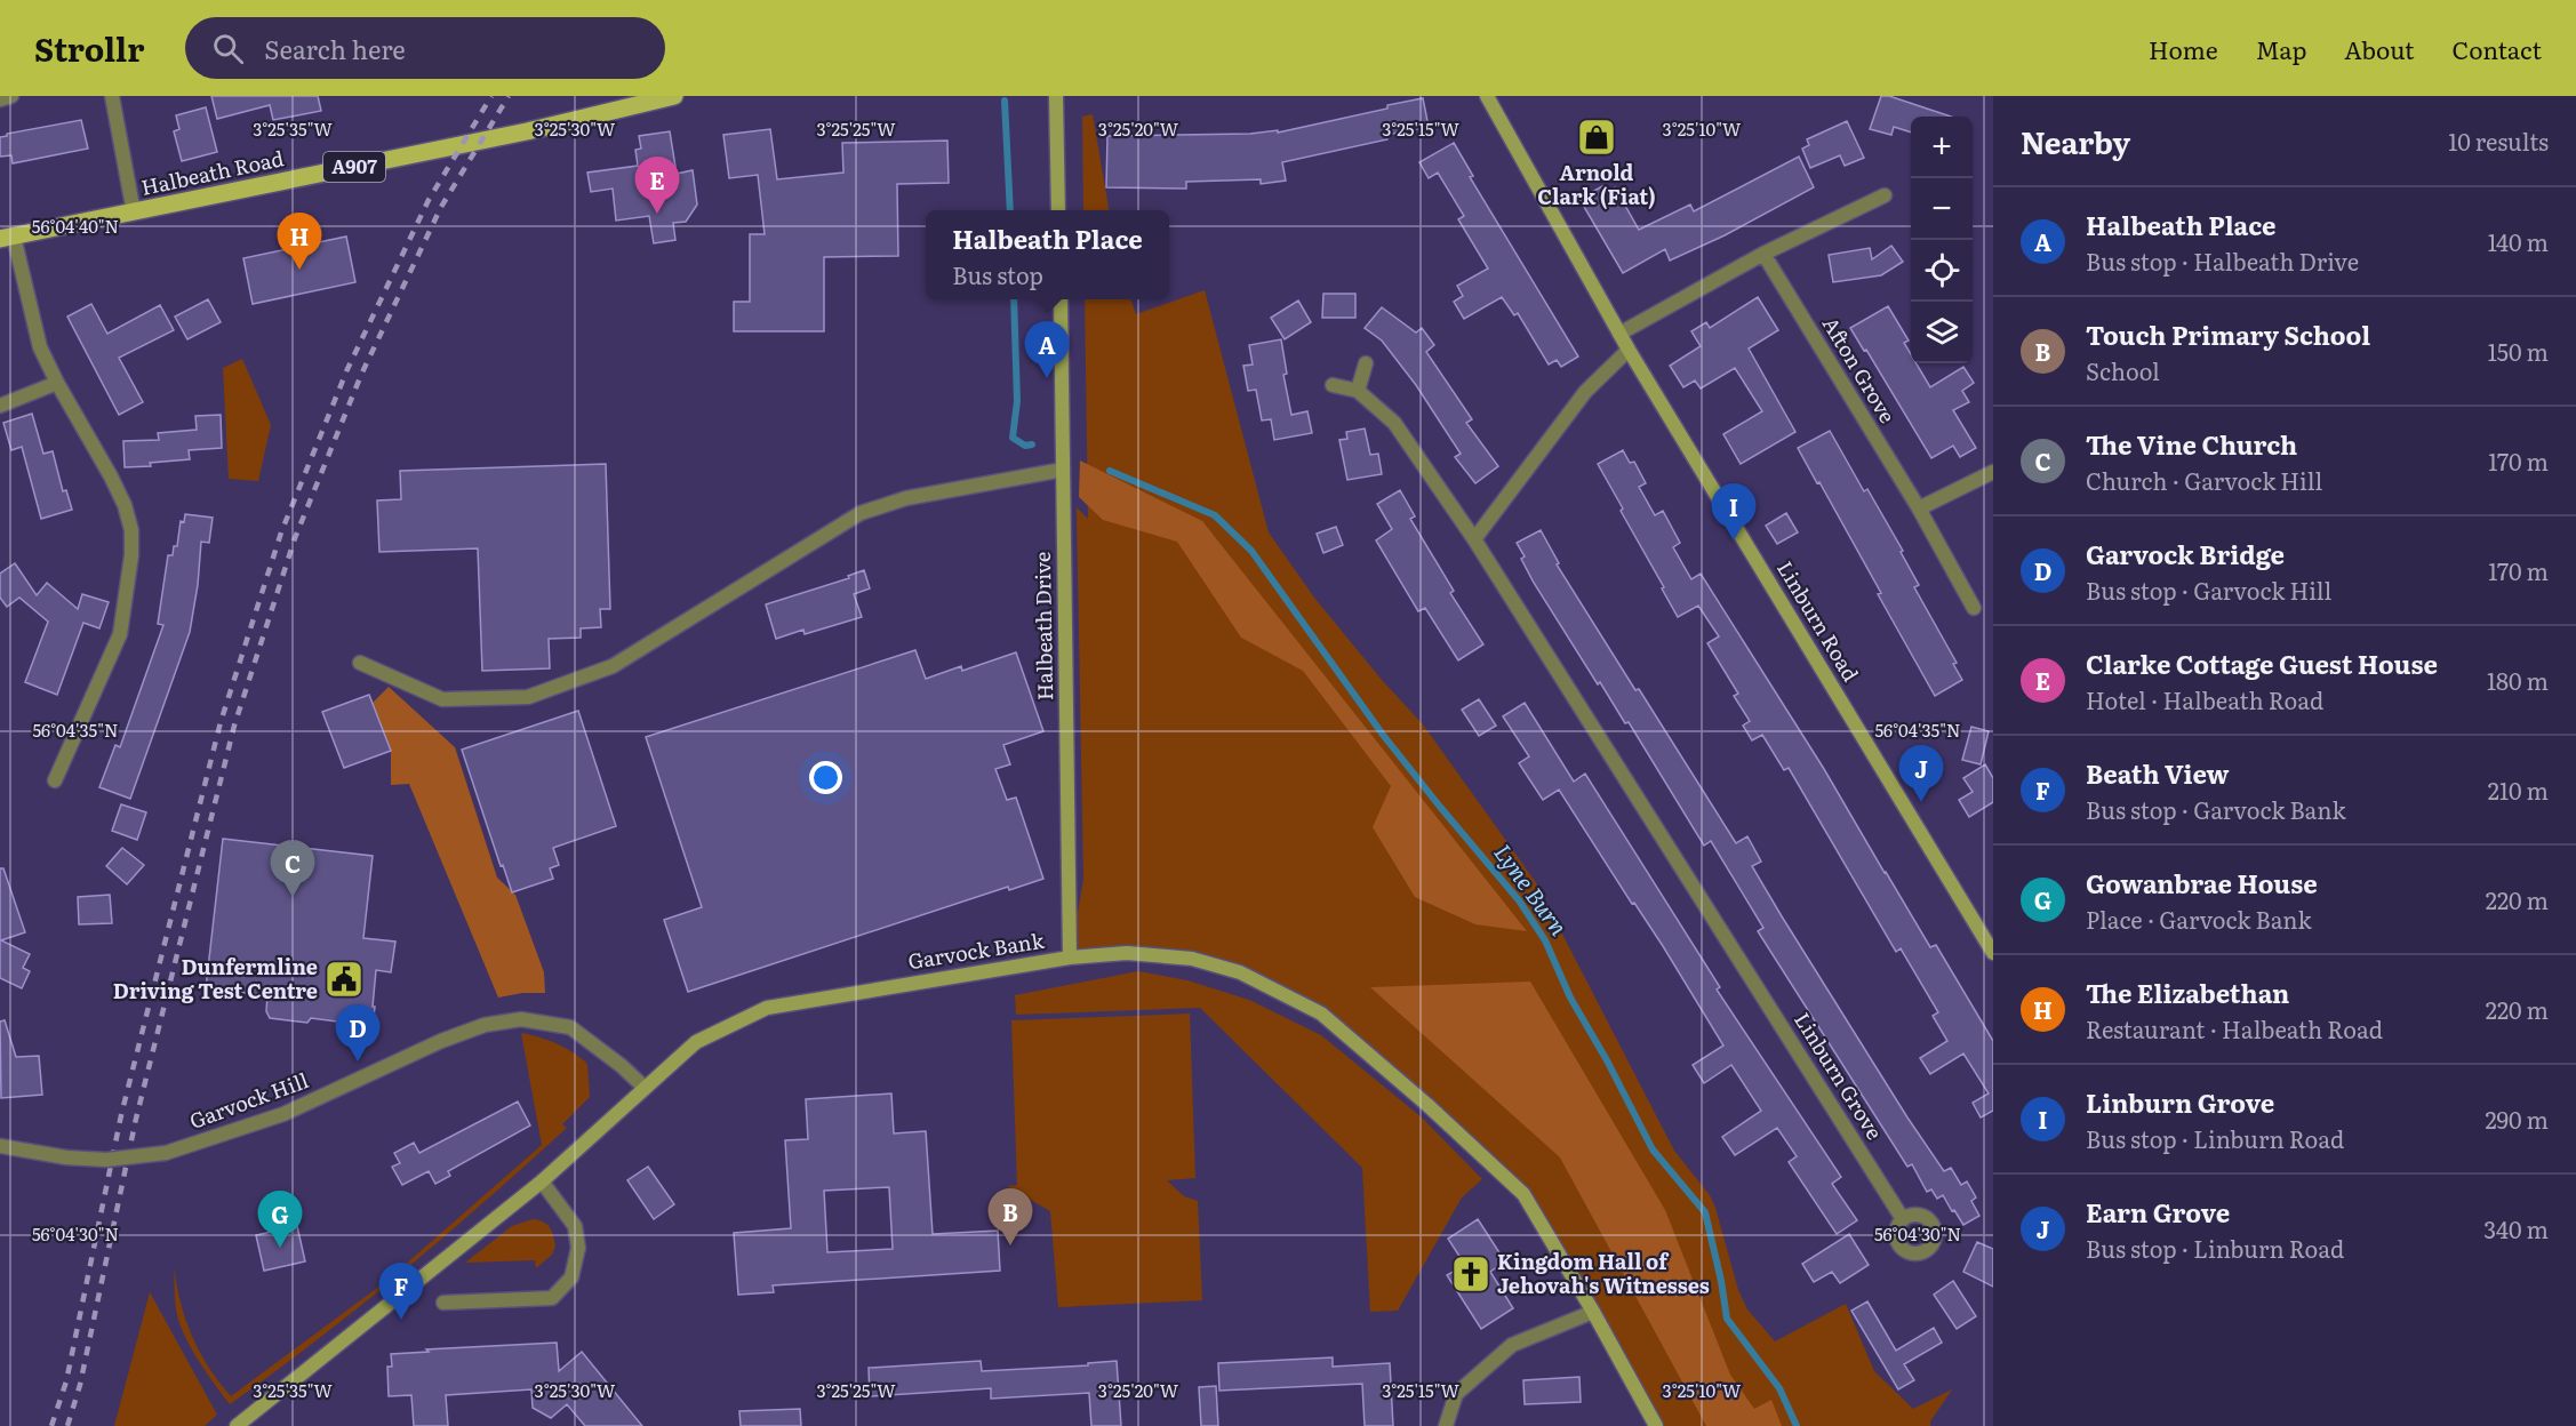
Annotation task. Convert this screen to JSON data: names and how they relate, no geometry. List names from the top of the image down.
{
  "streets": {
    "main road": ["A907", "Halbeath Road"],
    "street": [
      "Afton Grove",
      "Linburn Road",
      "Halbeath Drive",
      "Garvock Bank",
      "Linburn Grove",
      "Garvock Hill"
    ]
  },
  "crossings": [
    ["Halbeath Drive", "Garvock Bank"],
    ["Garvock Bank", "Garvock Hill"]
  ],
  "water": ["Lyne Burn"],
  "places": {
    "shop": ["Arnold Clark (Fiat)"],
    "public building": ["Dunfermline Driving Test Centre"],
    "church": ["Kingdom Hall of Jehovah's Witnesses"]
  },
  "page": {
    "header": "Strollr",
    "search": "Search here",
    "nav": [
      "Home",
      "Map",
      "About",
      "Contact"
    ],
    "heading": ["Nearby", "10 results"],
    "map_buttons": ["+", "−"],
    "pins": [
      "E",
      "H",
      "A",
      "I",
      "J",
      "C",
      "D",
      "B",
      "G",
      "F"
    ],
    "list": [
      {
        "mark": "A",
        "name": "Halbeath Place",
        "note": "Bus stop · Halbeath Drive",
        "value": "140 m"
      },
      {
        "mark": "B",
        "name": "Touch Primary School",
        "note": "School",
        "value": "150 m"
      },
      {
        "mark": "C",
        "name": "The Vine Church",
        "note": "Church · Garvock Hill",
        "value": "170 m"
      },
      {
        "mark": "D",
        "name": "Garvock Bridge",
        "note": "Bus stop · Garvock Hill",
        "value": "170 m"
      },
      {
        "mark": "E",
        "name": "Clarke Cottage Guest House",
        "note": "Hotel · Halbeath Road",
        "value": "180 m"
      },
      {
        "mark": "F",
        "name": "Beath View",
        "note": "Bus stop · Garvock Bank",
        "value": "210 m"
      },
      {
        "mark": "G",
        "name": "Gowanbrae House",
        "note": "Place · Garvock Bank",
        "value": "220 m"
      },
      {
        "mark": "H",
        "name": "The Elizabethan",
        "note": "Restaurant · Halbeath Road",
        "value": "220 m"
      },
      {
        "mark": "I",
        "name": "Linburn Grove",
        "note": "Bus stop · Linburn Road",
        "value": "290 m"
      },
      {
        "mark": "J",
        "name": "Earn Grove",
        "note": "Bus stop · Linburn Road",
        "value": "340 m"
      }
    ],
    "popup": ["Halbeath Place", "Bus stop"]
  },
  "coordinates": [
    "3°25'35\"W",
    "3°25'30\"W",
    "3°25'25\"W",
    "3°25'20\"W",
    "3°25'15\"W",
    "3°25'10\"W",
    "56°04'40\"N",
    "56°04'35\"N",
    "56°04'30\"N"
  ]
}
